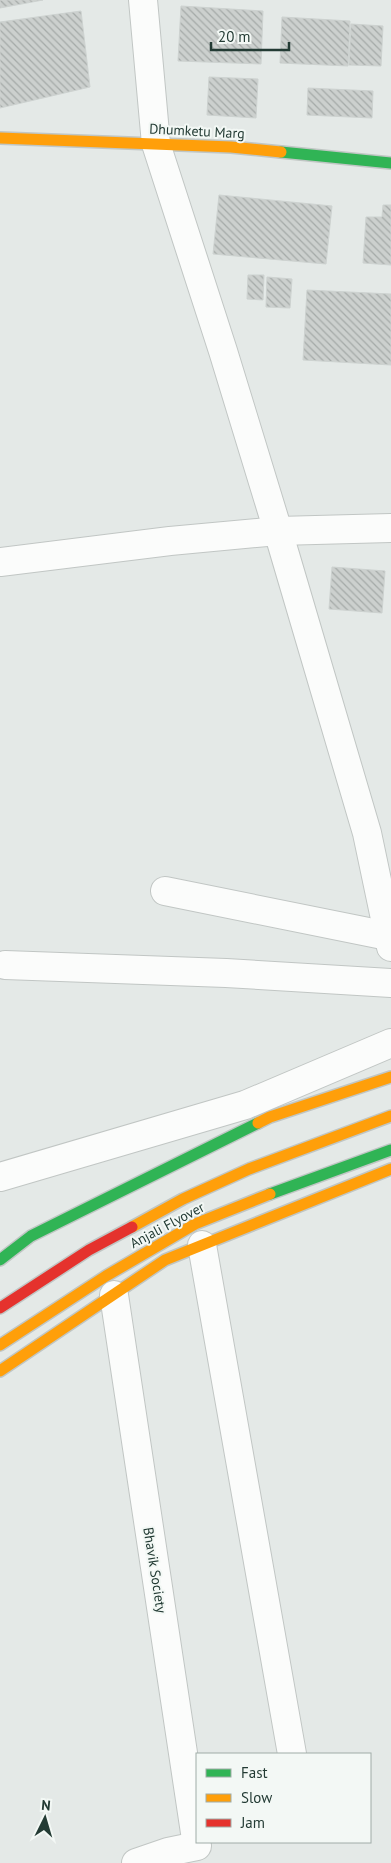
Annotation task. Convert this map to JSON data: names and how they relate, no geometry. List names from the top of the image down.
{
  "streets": {
    "street": ["Dhumketu Marg", "Anjali Flyover", "Bhavik Society"]
  },
  "legend": ["Fast", "Slow", "Jam"],
  "scale_bar": "20 m",
  "north": "top"
}
